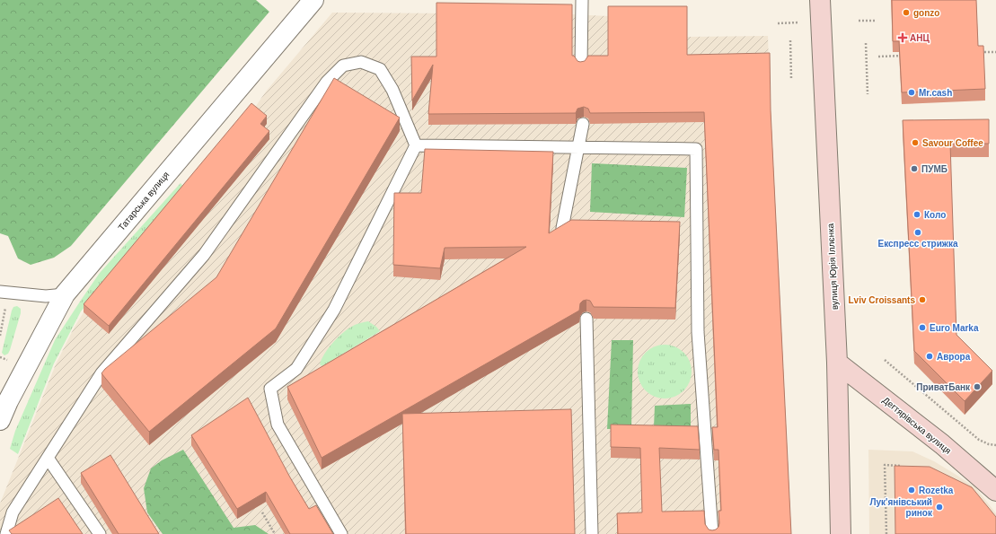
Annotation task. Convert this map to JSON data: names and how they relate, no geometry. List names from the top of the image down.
{
  "streets": {
    "main road": ["вулиця Юрія Іллєнка", "Дегтярівська вулиця"],
    "street": ["Татарська вулиця"]
  },
  "crossings": [
    ["вулиця Юрія Іллєнка", "Дегтярівська вулиця"]
  ],
  "places": {
    "other": [
      "gonzo",
      "Mr.cash",
      "Savour Coffee",
      "ПУМБ",
      "Коло",
      "Експресс стрижка",
      "Lviv Croissants",
      "Euro Marka",
      "Аврора",
      "ПриватБанк",
      "Rozetka",
      "Лук'янівський ринок"
    ],
    "health": ["АНЦ"]
  }
}
